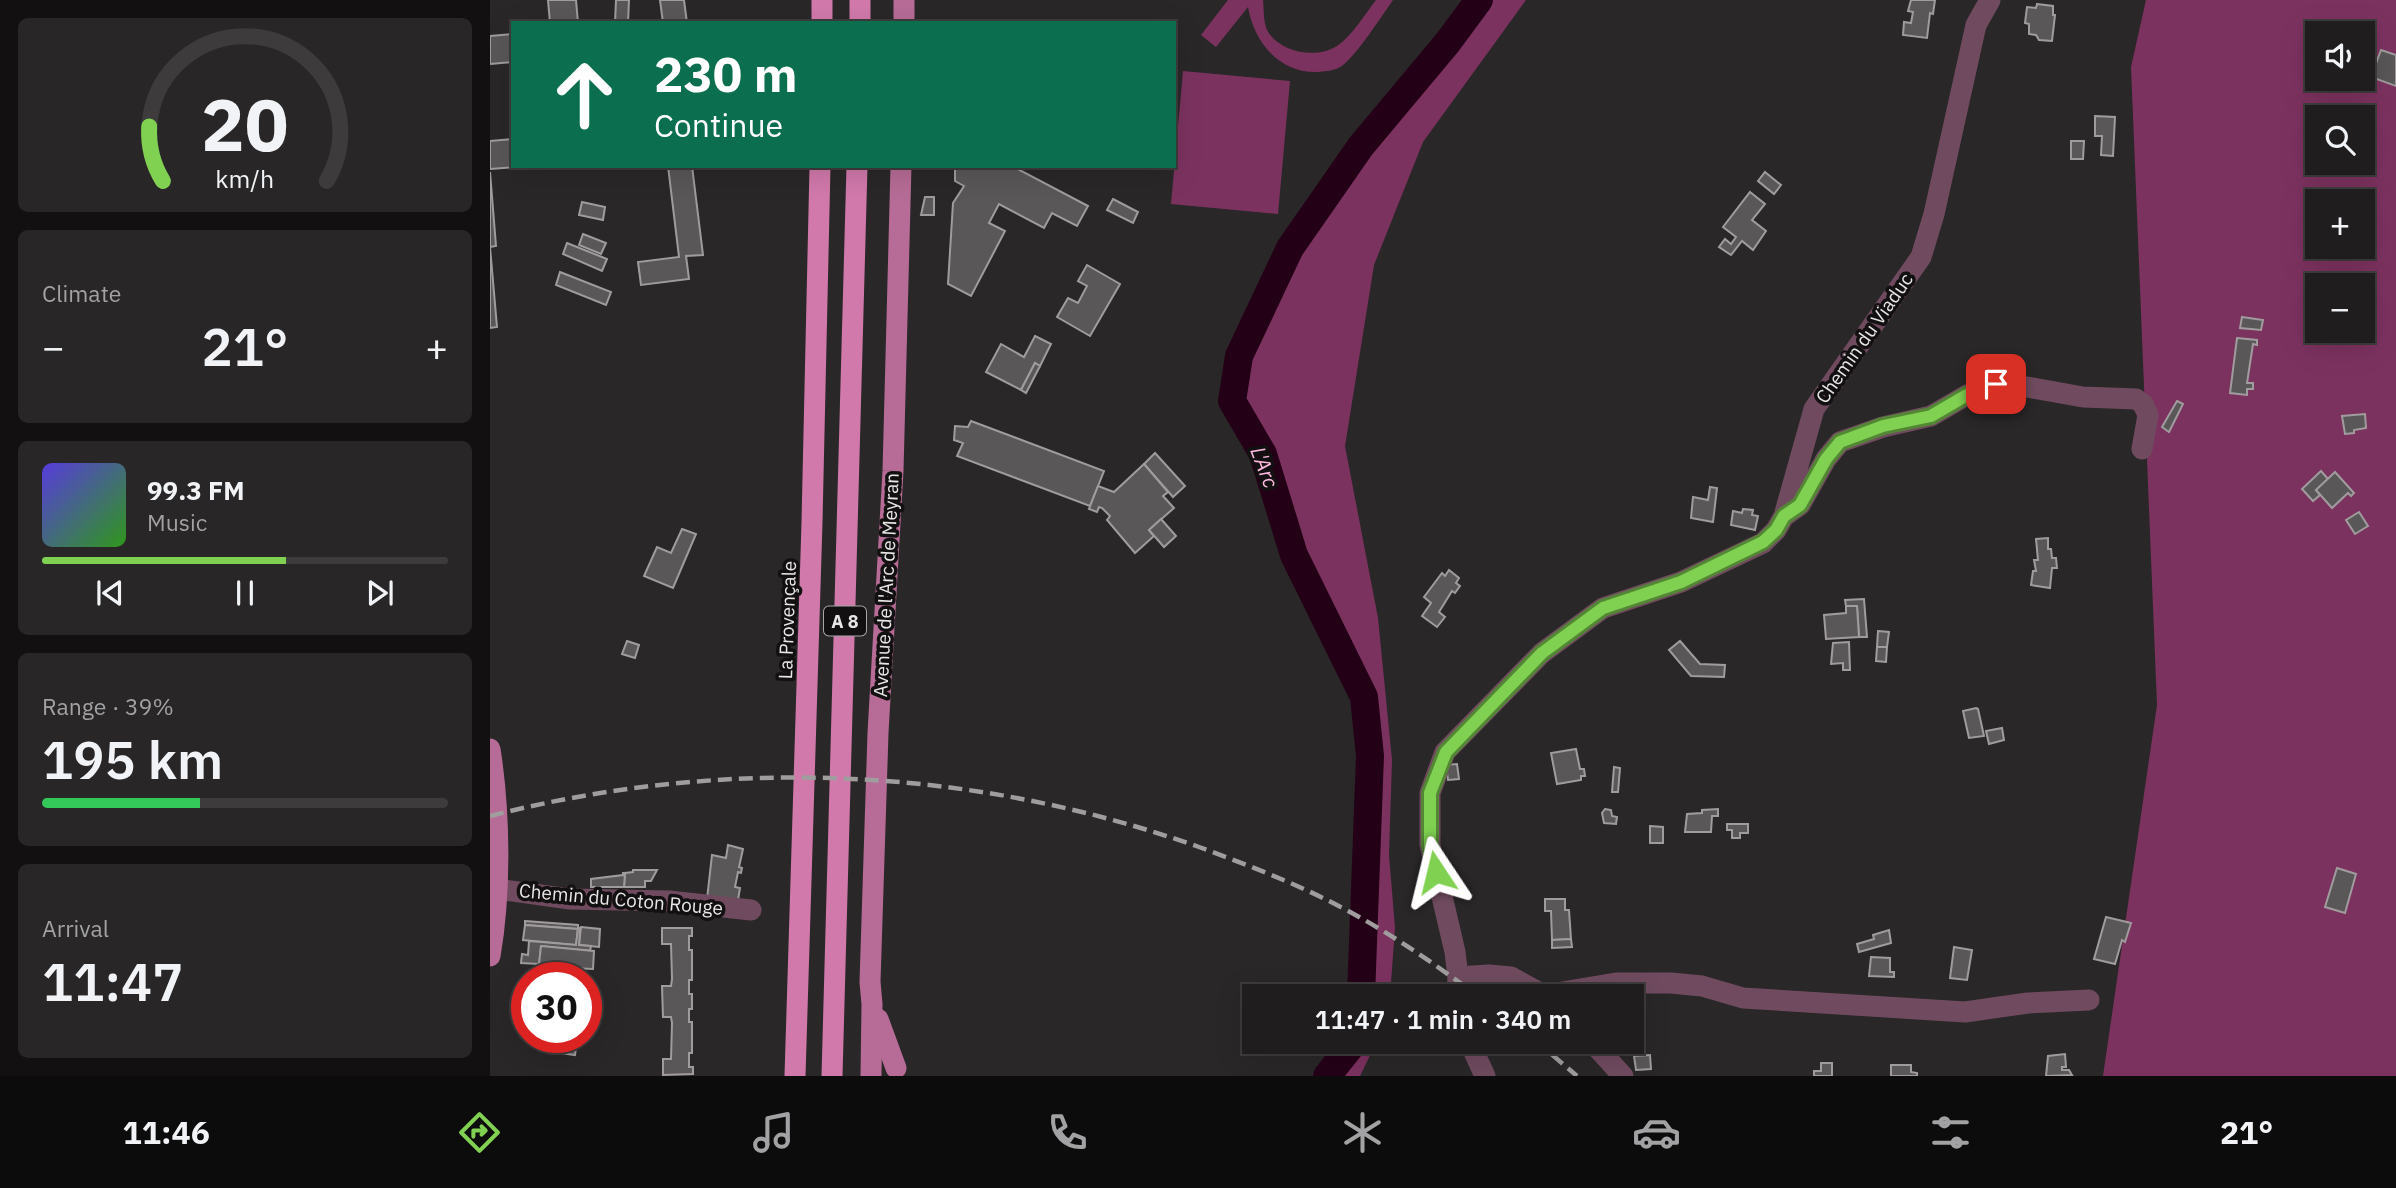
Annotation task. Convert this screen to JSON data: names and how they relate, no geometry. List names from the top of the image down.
{
  "streets": {
    "highway": ["La Provençale", "A 8"],
    "main road": ["Avenue de l'Arc de Meyran"],
    "street": ["Chemin du Viaduc", "Chemin du Coton Rouge"]
  },
  "water": ["L'Arc"],
  "page": {
    "map_buttons": ["+", "−"],
    "turn": ["230 m", "Continue"],
    "tile": [
      "Climate",
      ["Range · 39%", "195 km"],
      ["Arrival", "11:47"]
    ],
    "heat": ["−", "21°", "+"],
    "song": ["99.3 FM", "Music"],
    "limit": "30",
    "trip": "11:47 · 1 min · 340 m",
    "tabs": ["11:46", "21°"],
    "gauge": ["20", "km/h"]
  }
}
